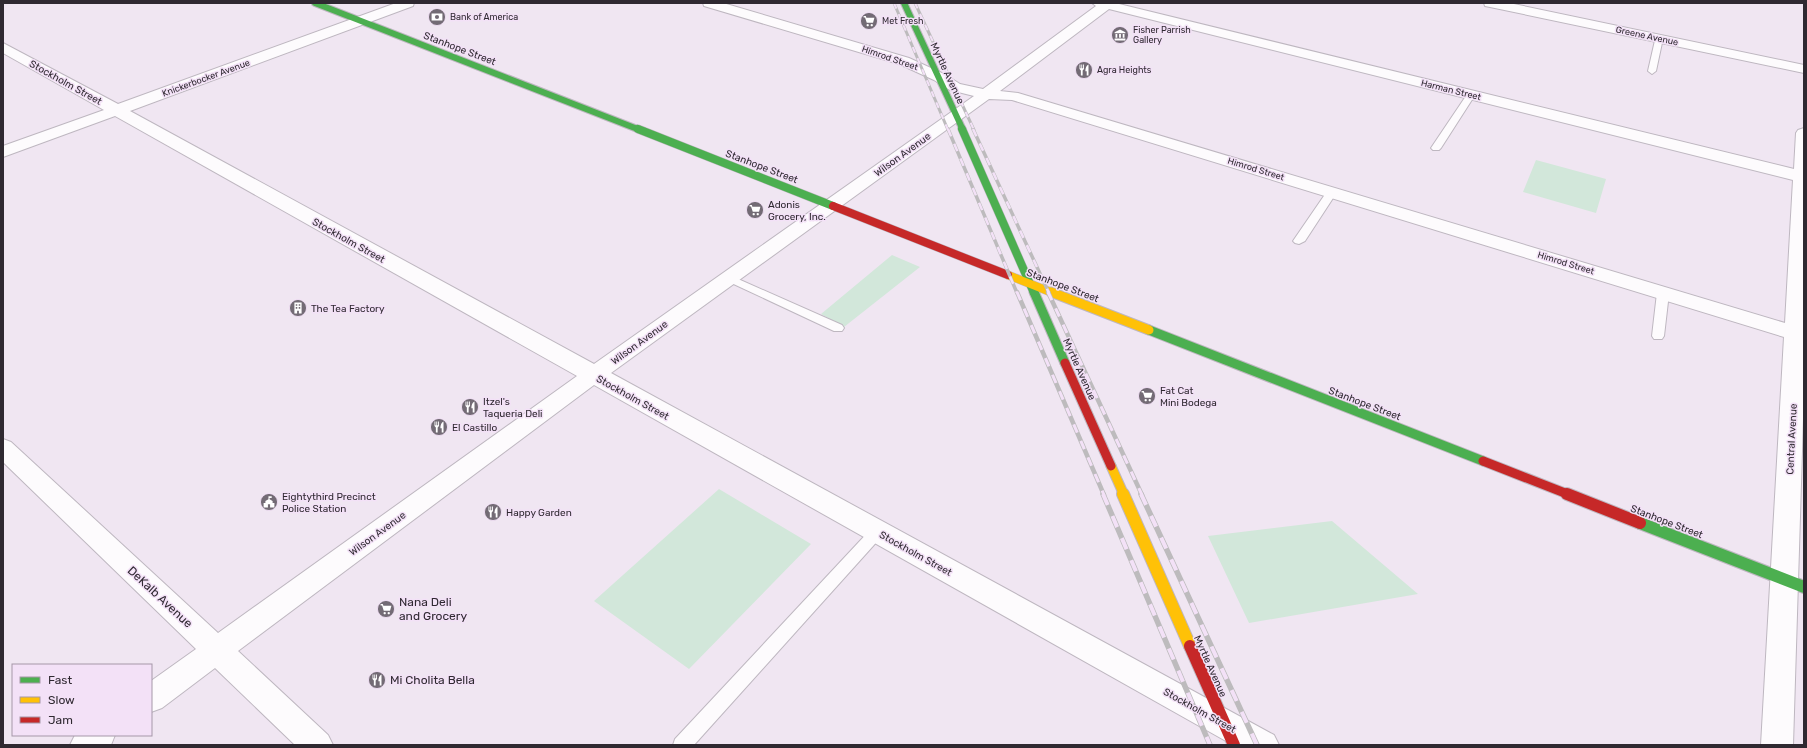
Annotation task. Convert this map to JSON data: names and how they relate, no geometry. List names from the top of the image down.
{
  "streets": {
    "street": [
      "Greene Avenue",
      "Stanhope Street",
      "Himrod Street",
      "Myrtle Avenue",
      "Knickerbocker Avenue",
      "Stockholm Street",
      "Harman Street",
      "Wilson Avenue",
      "Central Avenue",
      "DeKalb Avenue"
    ]
  },
  "crossings": [
    ["Stanhope Street", "Myrtle Avenue"],
    ["Stanhope Street", "Knickerbocker Avenue"],
    ["Stanhope Street", "Wilson Avenue"],
    ["Stanhope Street", "Central Avenue"],
    ["Himrod Street", "Myrtle Avenue"],
    ["Himrod Street", "Wilson Avenue"],
    ["Himrod Street", "Central Avenue"],
    ["Myrtle Avenue", "Stockholm Street"],
    ["Myrtle Avenue", "Wilson Avenue"],
    ["Knickerbocker Avenue", "Stockholm Street"],
    ["Stockholm Street", "Wilson Avenue"],
    ["Harman Street", "Wilson Avenue"],
    ["Harman Street", "Central Avenue"],
    ["Wilson Avenue", "DeKalb Avenue"]
  ],
  "places": {
    "bank": ["Bank of America"],
    "supermarket": [
      "Met Fresh",
      "Adonis Grocery, Inc.",
      "Fat Cat Mini Bodega",
      "Nana Deli and Grocery"
    ],
    "museum": ["Fisher Parrish Gallery"],
    "restaurant": [
      "Agra Heights",
      "Itzel's Taqueria Deli",
      "El Castillo",
      "Happy Garden",
      "Mi Cholita Bella"
    ],
    "building": ["The Tea Factory"],
    "public building": ["Eightythird Precinct Police Station"]
  },
  "legend": ["Fast", "Slow", "Jam"]
}
